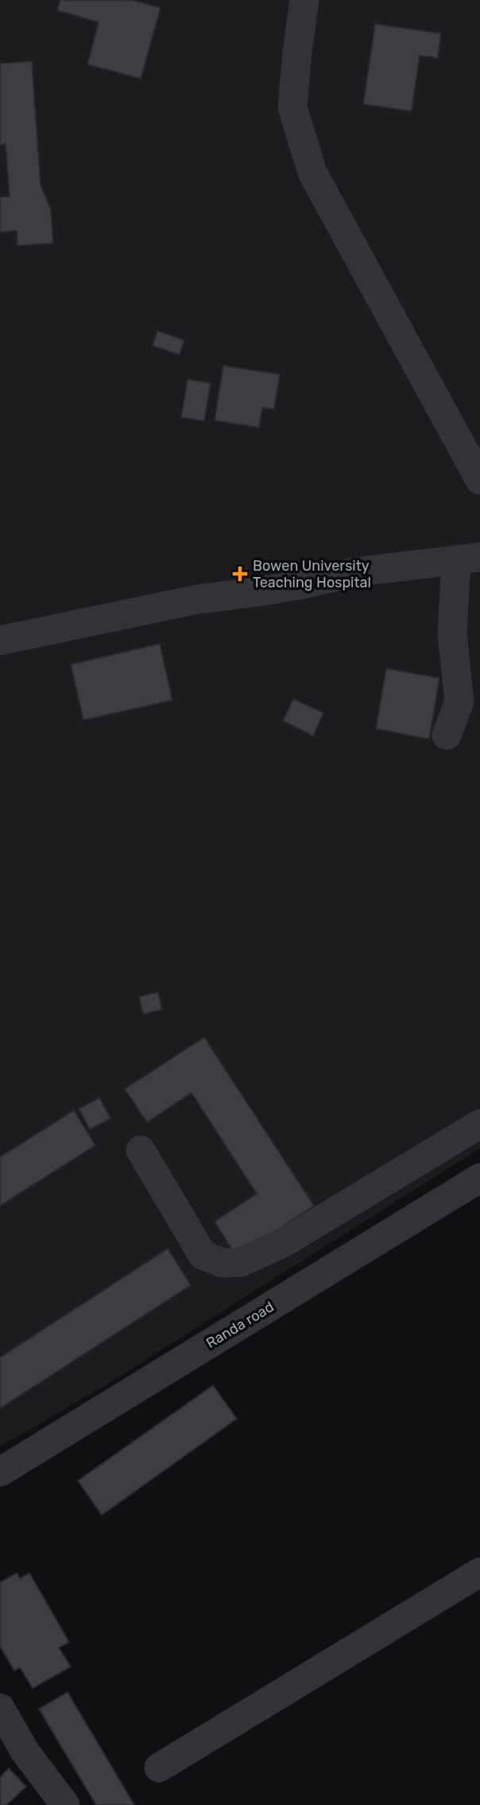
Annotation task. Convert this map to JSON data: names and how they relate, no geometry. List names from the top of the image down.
{
  "streets": {
    "street": ["Randa road"]
  },
  "places": {
    "health": ["Bowen University Teaching Hospital"]
  }
}
